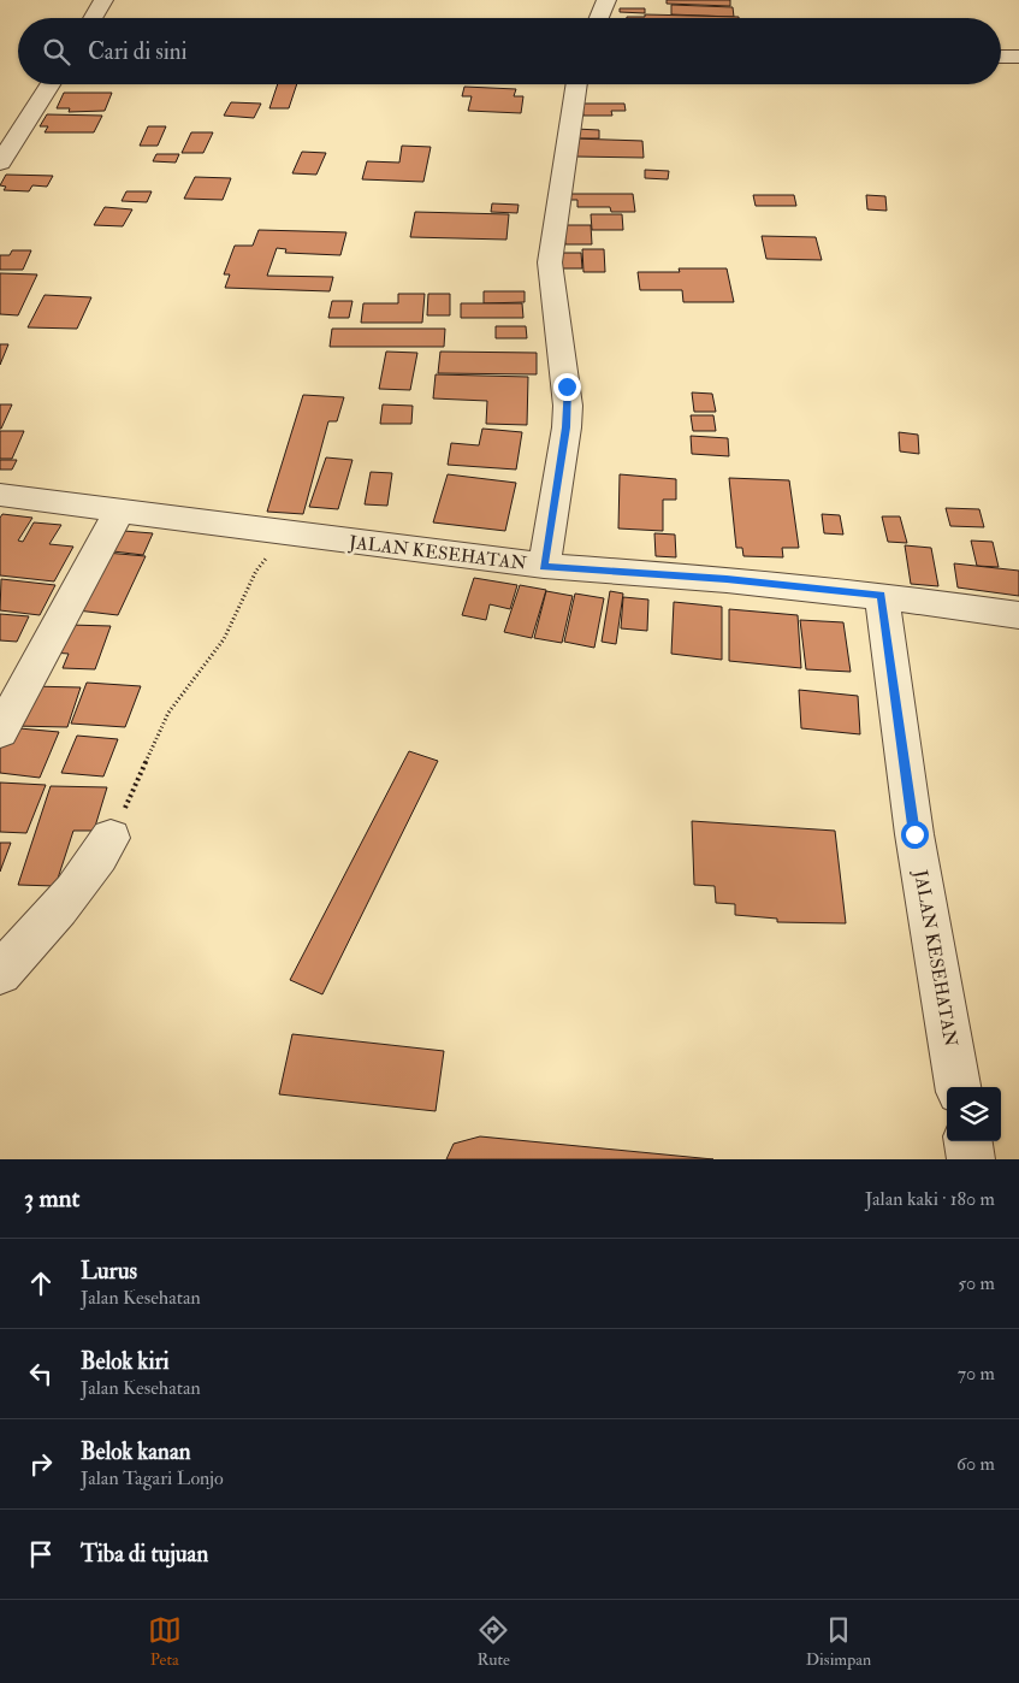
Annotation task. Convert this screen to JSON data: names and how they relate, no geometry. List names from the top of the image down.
{
  "streets": {
    "street": ["JALAN KESEHATAN"]
  },
  "page": {
    "search": "Cari di sini",
    "heading": ["3 mnt", "Jalan kaki · 180 m"],
    "list": [
      ["Lurus", "Jalan Kesehatan", "50 m"],
      ["Belok kiri", "Jalan Kesehatan", "70 m"],
      ["Belok kanan", "Jalan Tagari Lonjo", "60 m"],
      "Tiba di tujuan"
    ],
    "nav": ["Peta", "Rute", "Disimpan"]
  }
}
